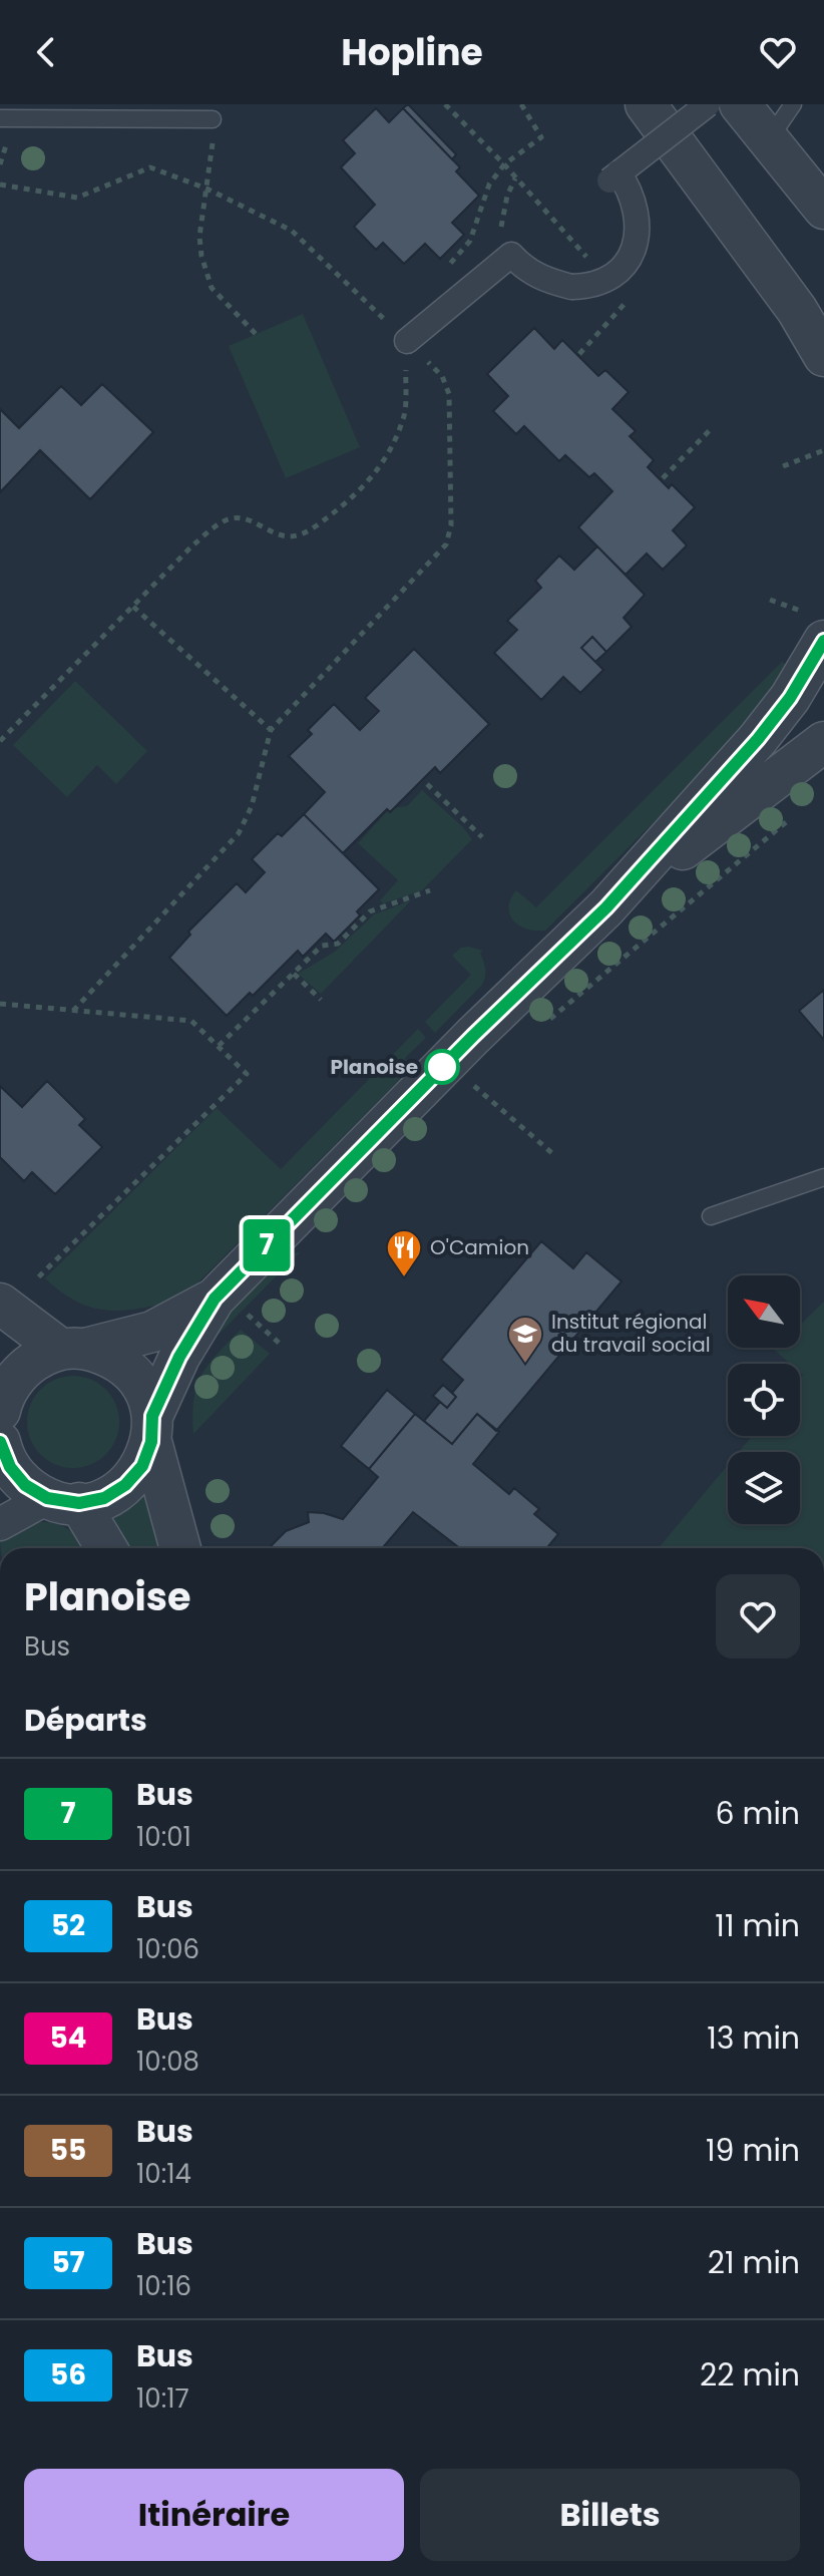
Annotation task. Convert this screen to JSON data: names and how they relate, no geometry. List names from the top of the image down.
{
  "places": {
    "other": ["Planoise"],
    "restaurant": ["O'Camion"],
    "school or university": ["Institut régional du travail social"]
  },
  "lines": ["bus line 7"],
  "north": "top left",
  "page": {
    "header": "Hopline",
    "on_map": "7",
    "heading": [
      ["Planoise", "Bus"],
      "Départs"
    ],
    "list": [
      {
        "mark": "7",
        "name": "Bus",
        "note": "10:01",
        "value": "6 min"
      },
      {
        "mark": "52",
        "name": "Bus",
        "note": "10:06",
        "value": "11 min"
      },
      {
        "mark": "54",
        "name": "Bus",
        "note": "10:08",
        "value": "13 min"
      },
      {
        "mark": "55",
        "name": "Bus",
        "note": "10:14",
        "value": "19 min"
      },
      {
        "mark": "57",
        "name": "Bus",
        "note": "10:16",
        "value": "21 min"
      },
      {
        "mark": "56",
        "name": "Bus",
        "note": "10:17",
        "value": "22 min"
      }
    ],
    "buttons": ["Itinéraire", "Billets"]
  }
}
